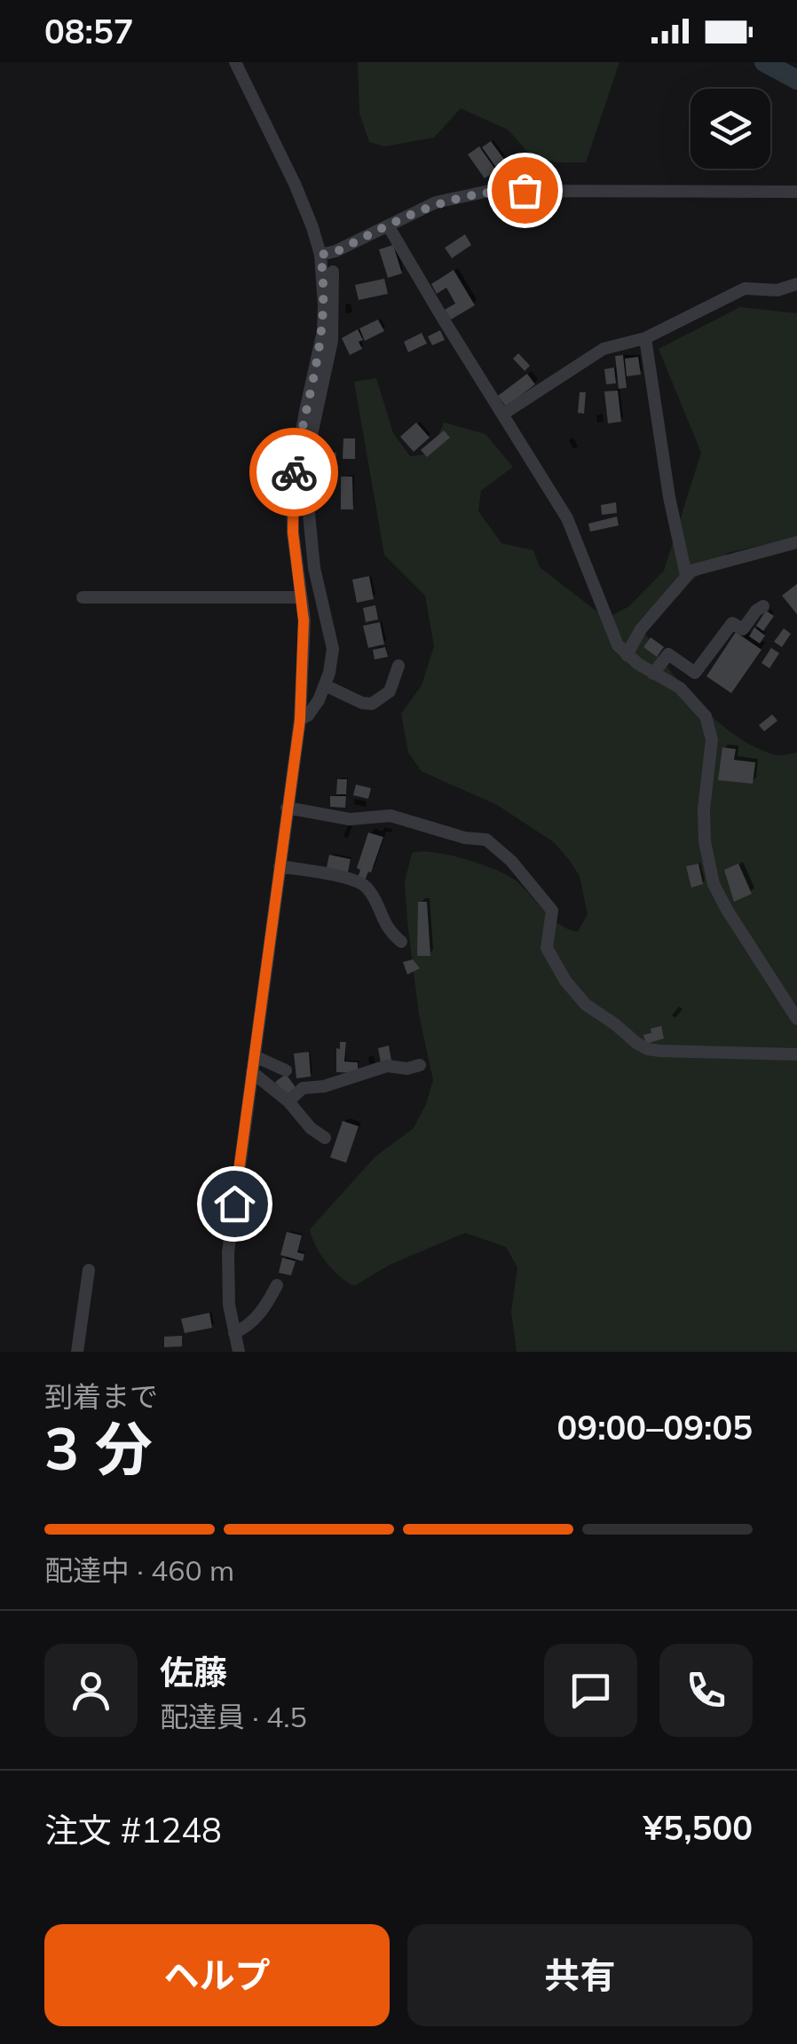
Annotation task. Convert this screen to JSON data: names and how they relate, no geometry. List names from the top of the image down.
{
  "page": {
    "status": "08:57",
    "heading": ["3 分", "到着まで", "09:00–09:05"],
    "panel": [
      "佐藤",
      "配達員 · 4.5",
      "注文 #1248",
      "¥5,500"
    ],
    "bar": "配達中 · 460 m",
    "buttons": ["ヘルプ", "共有"]
  }
}
